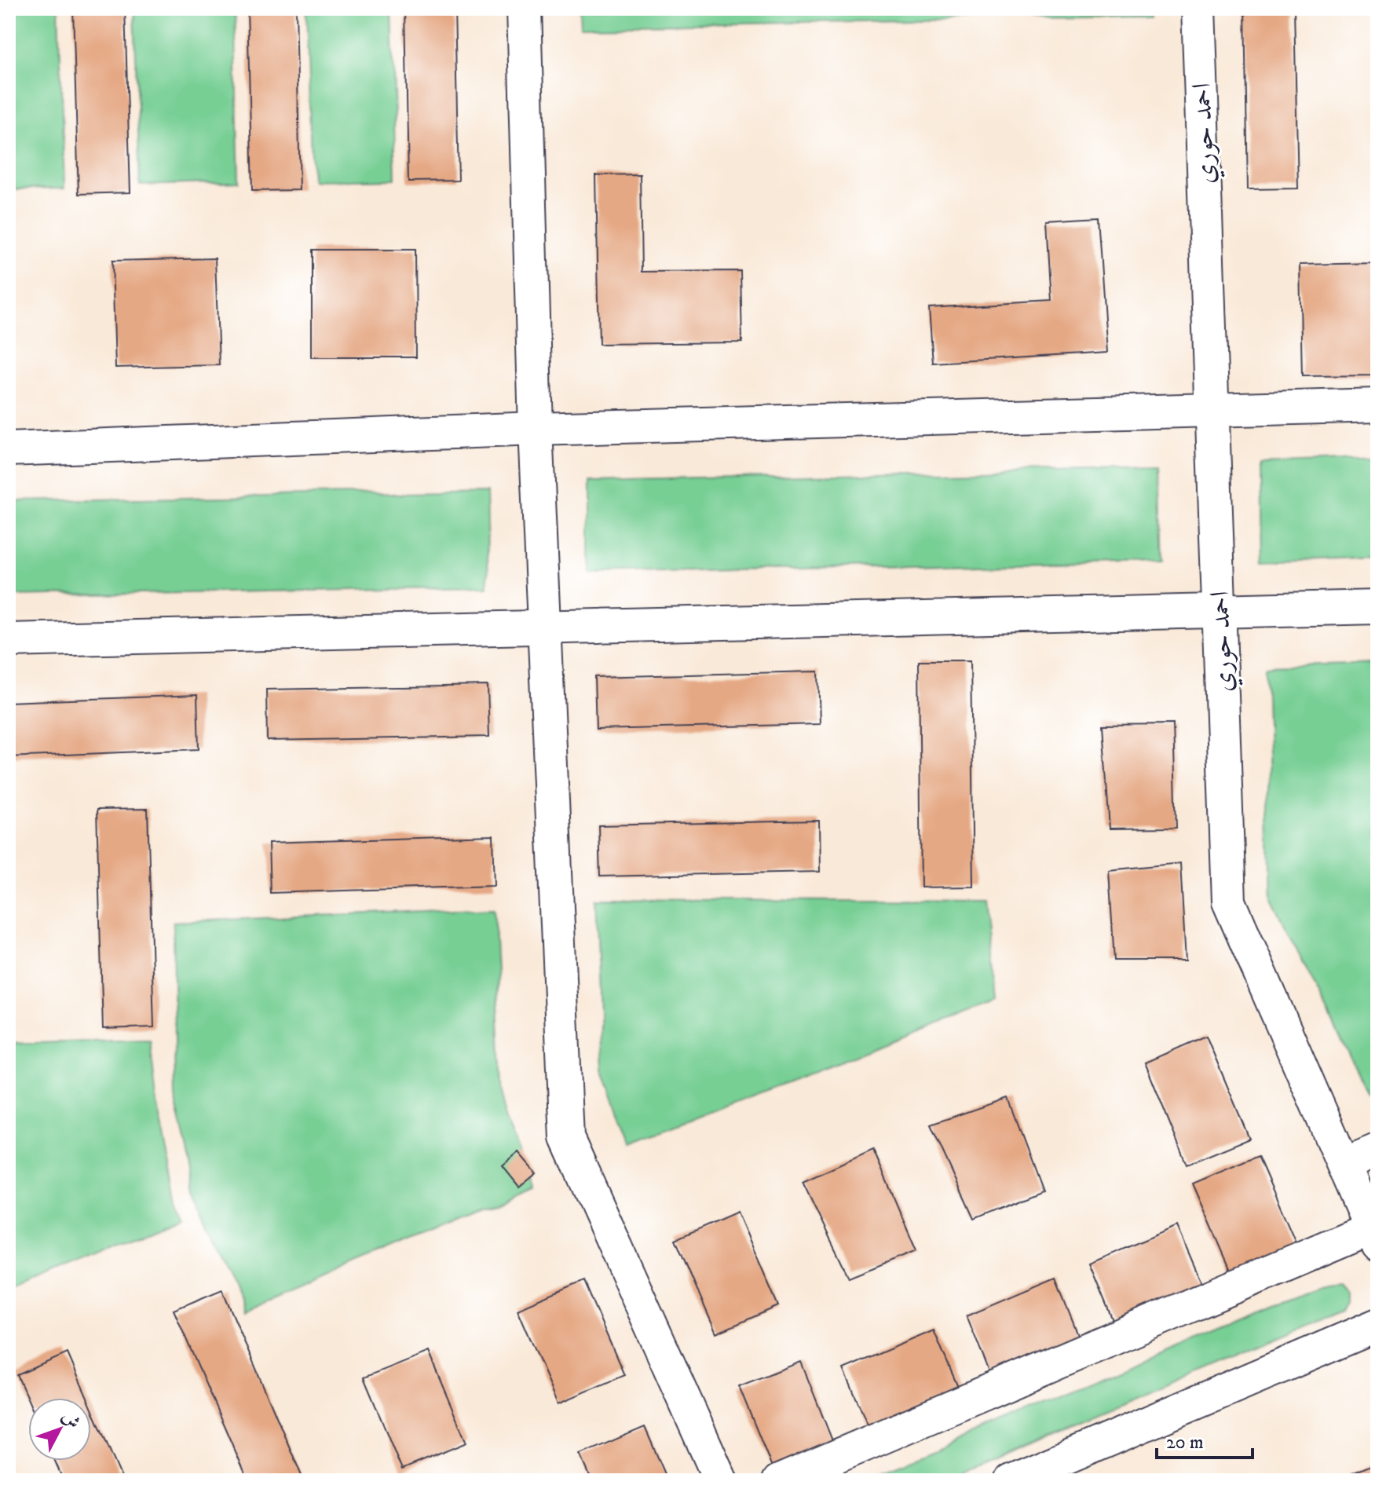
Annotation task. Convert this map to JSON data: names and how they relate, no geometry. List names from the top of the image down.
{
  "streets": {
    "street": ["احمد حوري"]
  },
  "scale_bar": "20 m",
  "north": "top right"
}
